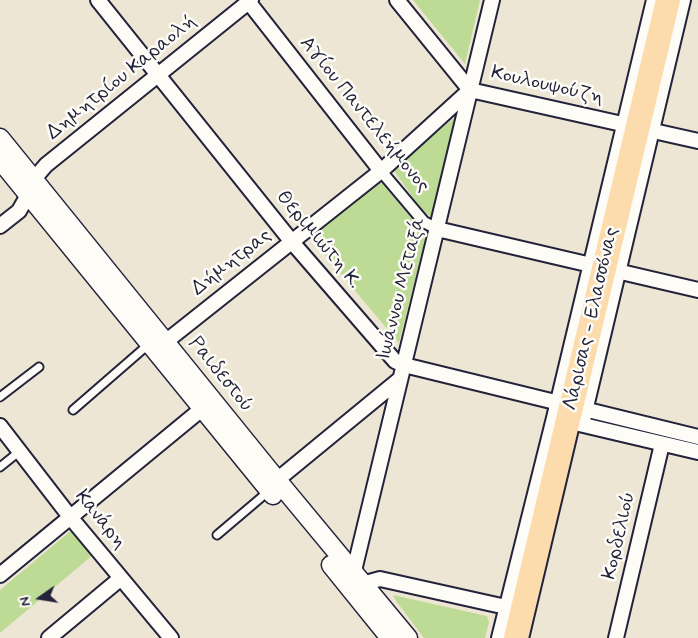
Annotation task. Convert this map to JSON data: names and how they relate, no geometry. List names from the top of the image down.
{
  "streets": {
    "highway": ["Λάρισας - Ελασσόνας"],
    "street": [
      "Δημητρίου Καραολή",
      "Κουλουψούζη",
      "Αγίου Παντελεήμονος",
      "Θεριμιώτη Κ.",
      "Δήμητρας",
      "Ιωάννου Μεταξά",
      "Ραιδεστού",
      "Κανάρη",
      "Κορδελιού"
    ]
  },
  "crossings": [
    ["Δημητρίου Καραολή", "Αγίου Παντελεήμονος"],
    ["Δημητρίου Καραολή", "Θεριμιώτη Κ."],
    ["Δημητρίου Καραολή", "Ραιδεστού"],
    ["Κουλουψούζη", "Δήμητρας"],
    ["Κουλουψούζη", "Ιωάννου Μεταξά"],
    ["Κουλουψούζη", "Λάρισας - Ελασσόνας"],
    ["Αγίου Παντελεήμονος", "Δήμητρας"],
    ["Αγίου Παντελεήμονος", "Ιωάννου Μεταξά"],
    ["Αγίου Παντελεήμονος", "Λάρισας - Ελασσόνας"],
    ["Θεριμιώτη Κ.", "Δήμητρας"],
    ["Θεριμιώτη Κ.", "Ιωάννου Μεταξά"],
    ["Θεριμιώτη Κ.", "Λάρισας - Ελασσόνας"],
    ["Δήμητρας", "Ιωάννου Μεταξά"],
    ["Δήμητρας", "Ραιδεστού"],
    ["Ιωάννου Μεταξά", "Ραιδεστού"]
  ],
  "north": "left"
}
